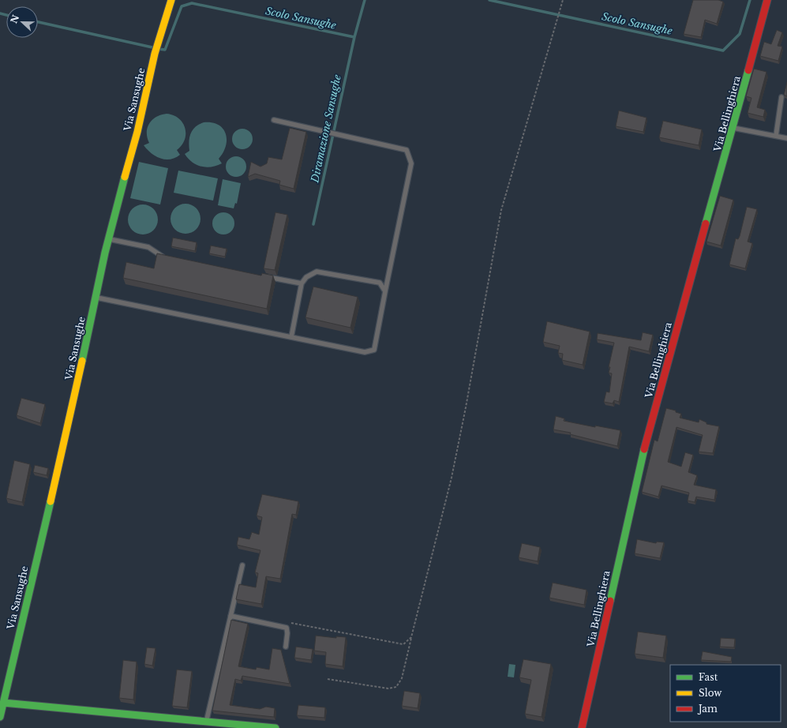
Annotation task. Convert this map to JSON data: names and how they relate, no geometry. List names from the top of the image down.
{
  "streets": {
    "street": ["Via Sansughe", "Via Bellinghiera"]
  },
  "water": ["Scolo Sansughe", "Diramazione Sansughe"],
  "legend": ["Fast", "Slow", "Jam"],
  "north": "left"
}
